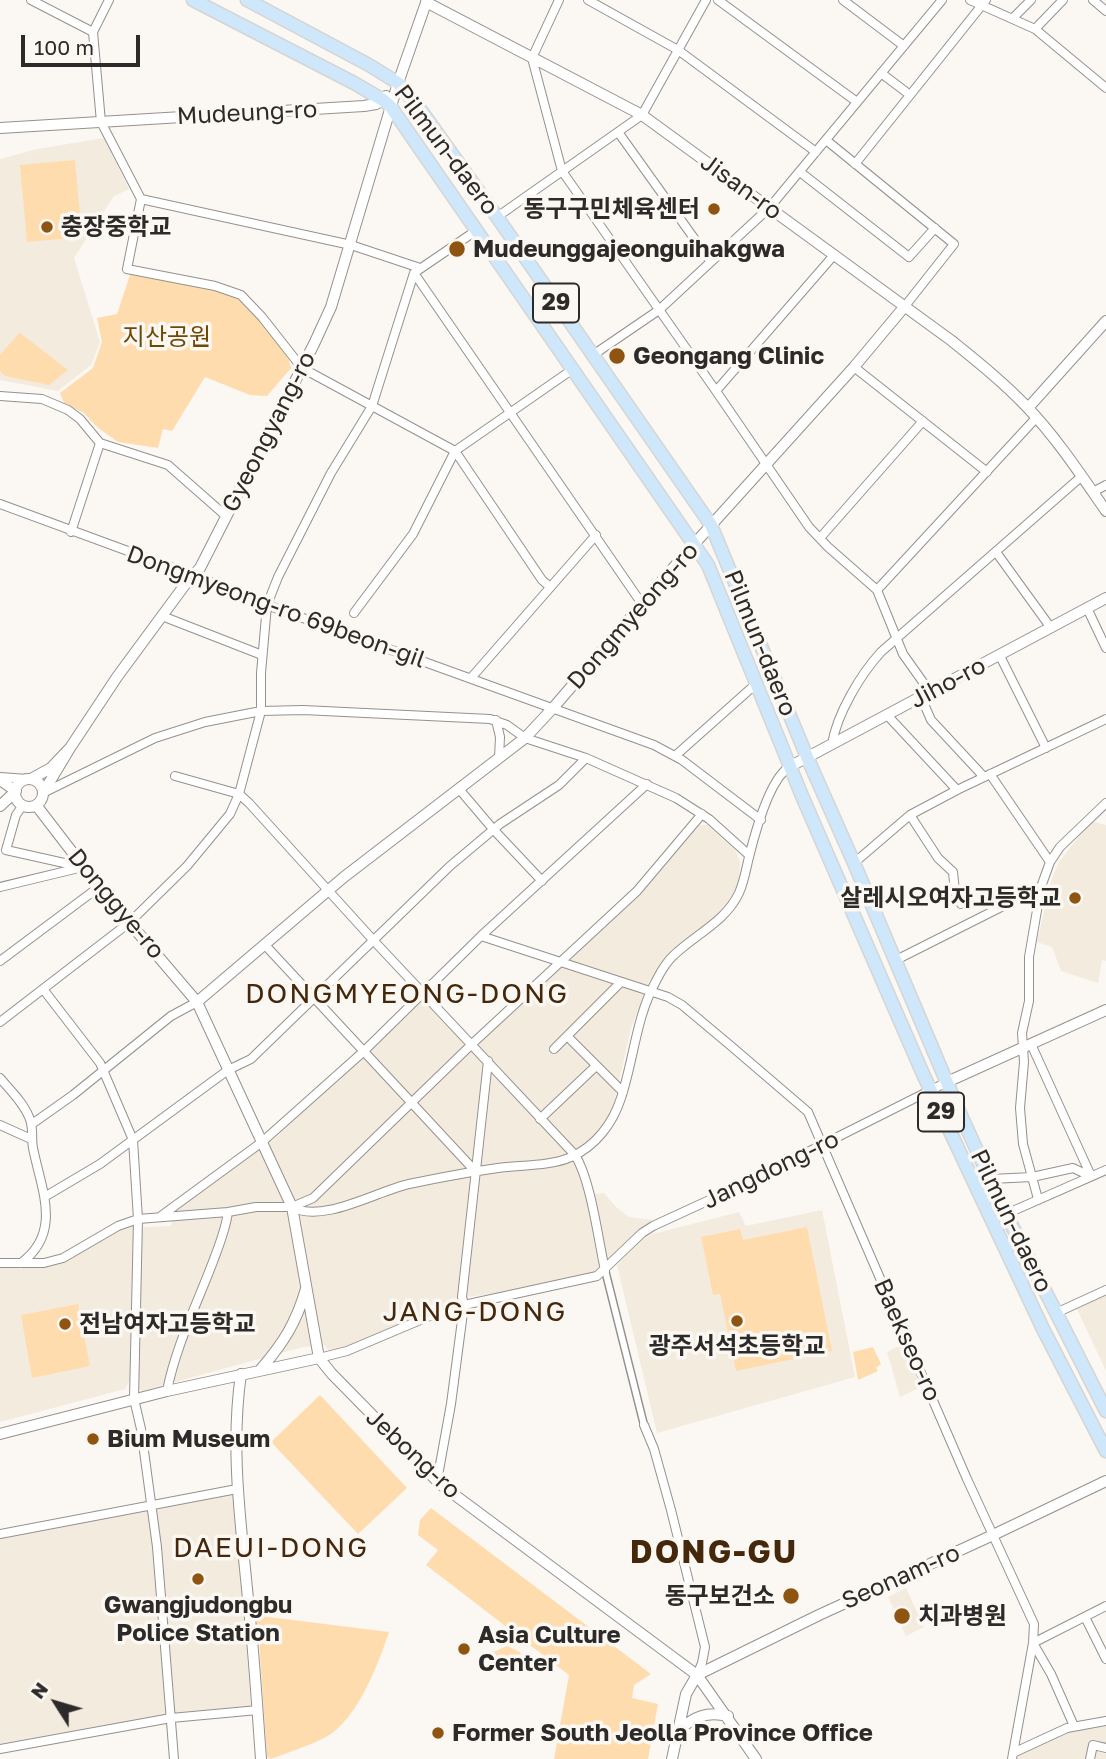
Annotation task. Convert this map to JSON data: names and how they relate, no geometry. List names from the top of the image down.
{
  "streets": {
    "main road": ["Pilmun-daero", "29"],
    "street": [
      "Mudeung-ro",
      "Jisan-ro",
      "Gyeongyang-ro",
      "Dongmyeong-ro 69beon-gil",
      "Dongmyeong-ro",
      "Jiho-ro",
      "Donggye-ro",
      "Jangdong-ro",
      "Baekseo-ro",
      "Jebong-ro",
      "Seonam-ro"
    ]
  },
  "crossings": [
    ["Mudeung-ro", "Pilmun-daero"],
    ["Mudeung-ro", "Gyeongyang-ro"],
    ["Pilmun-daero", "Gyeongyang-ro"],
    ["Pilmun-daero", "Dongmyeong-ro 69beon-gil"],
    ["Pilmun-daero", "Dongmyeong-ro"],
    ["Pilmun-daero", "Jiho-ro"],
    ["Pilmun-daero", "Jangdong-ro"],
    ["Jisan-ro", "Dongmyeong-ro"],
    ["Gyeongyang-ro", "Dongmyeong-ro 69beon-gil"],
    ["Gyeongyang-ro", "Donggye-ro"],
    ["Dongmyeong-ro 69beon-gil", "Dongmyeong-ro"],
    ["Dongmyeong-ro", "Donggye-ro"],
    ["Jangdong-ro", "Baekseo-ro"],
    ["Jangdong-ro", "Jebong-ro"],
    ["Baekseo-ro", "Seonam-ro"],
    ["Jebong-ro", "Seonam-ro"]
  ],
  "districts": [
    "DONGMYEONG-DONG",
    "JANG-DONG",
    "DAEUI-DONG",
    "DONG-GU"
  ],
  "parks": ["지산공원"],
  "places": [
    "동구구민체육센터",
    "충장중학교",
    "Mudeunggajeonguihakgwa",
    "Geongang Clinic",
    "살레시오여자고등학교",
    "광주서석초등학교",
    "전남여자고등학교",
    "Bium Museum",
    "Gwangjudongbu Police Station",
    "동구보건소",
    "치과병원",
    "Asia Culture Center",
    "Former South Jeolla Province Office"
  ],
  "scale_bar": "100 m",
  "north": "top left"
}
